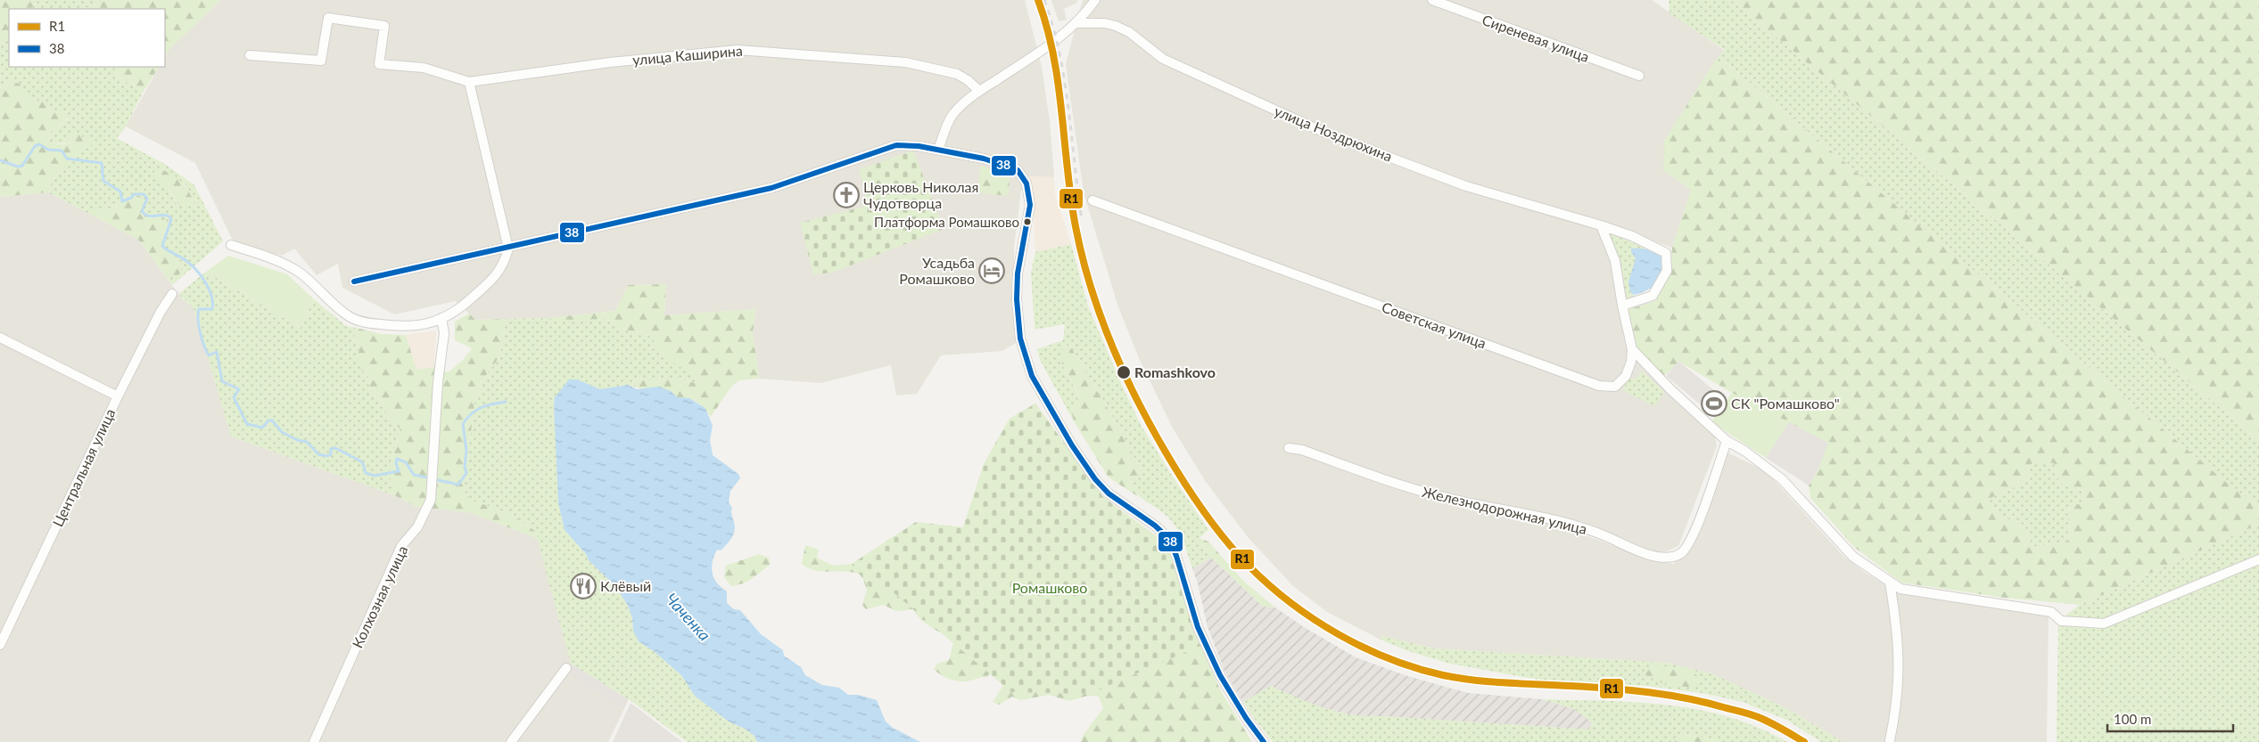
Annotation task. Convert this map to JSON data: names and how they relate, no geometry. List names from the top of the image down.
{
  "streets": {
    "street": [
      "Сиреневая улица",
      "улица Каширина",
      "улица Ноздрюхина",
      "Советская улица",
      "Центральная улица",
      "Железнодорожная улица",
      "Колхозная улица"
    ]
  },
  "crossings": [
    ["улица Ноздрюхина", "Советская улица"]
  ],
  "water": ["Чаченка"],
  "parks": ["Ромашково"],
  "places": {
    "church": ["Церковь Николая Чудотворца"],
    "other": ["Платформа Ромашково", "Romashkovo"],
    "hotel": ["Усадьба Ромашково"],
    "sports": ["СК \"Ромашково\""],
    "restaurant": ["Клёвый"]
  },
  "lines": ["transit line R1", "transit line 38"],
  "legend": ["R1", "38"],
  "scale_bar": "100 m"
}
